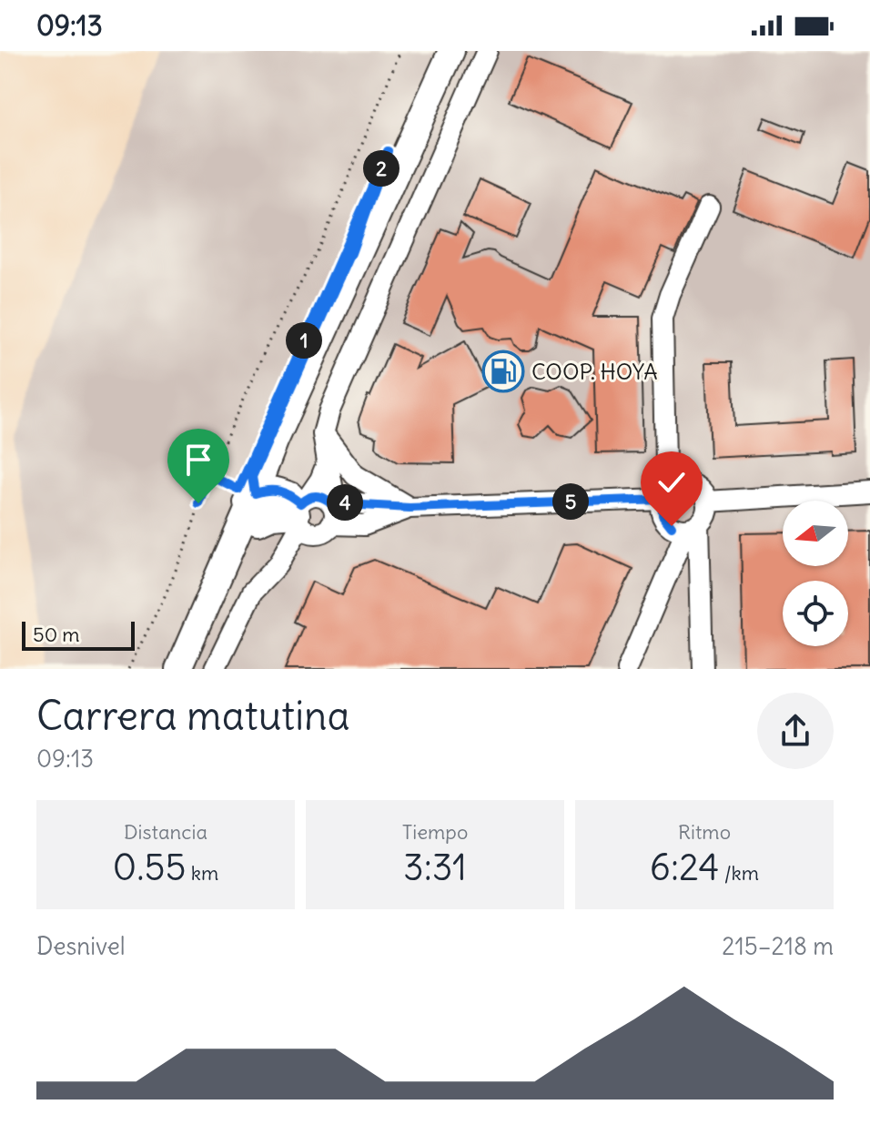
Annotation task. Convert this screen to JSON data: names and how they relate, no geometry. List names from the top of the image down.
{
  "places": {
    "fuel station": ["COOP. HOYA"]
  },
  "scale_bar": "50 m",
  "north": "left",
  "page": {
    "status": "09:13",
    "pins": [
      "2",
      "1",
      "5",
      "4"
    ],
    "scale": "50 m",
    "heading": ["Carrera matutina", "09:13"],
    "stats": [
      ["Distancia", "0.55 km"],
      ["Tiempo", "3:31"],
      ["Ritmo", "6:24 /km"]
    ],
    "chart": ["Desnivel", "215–218 m"]
  }
}
